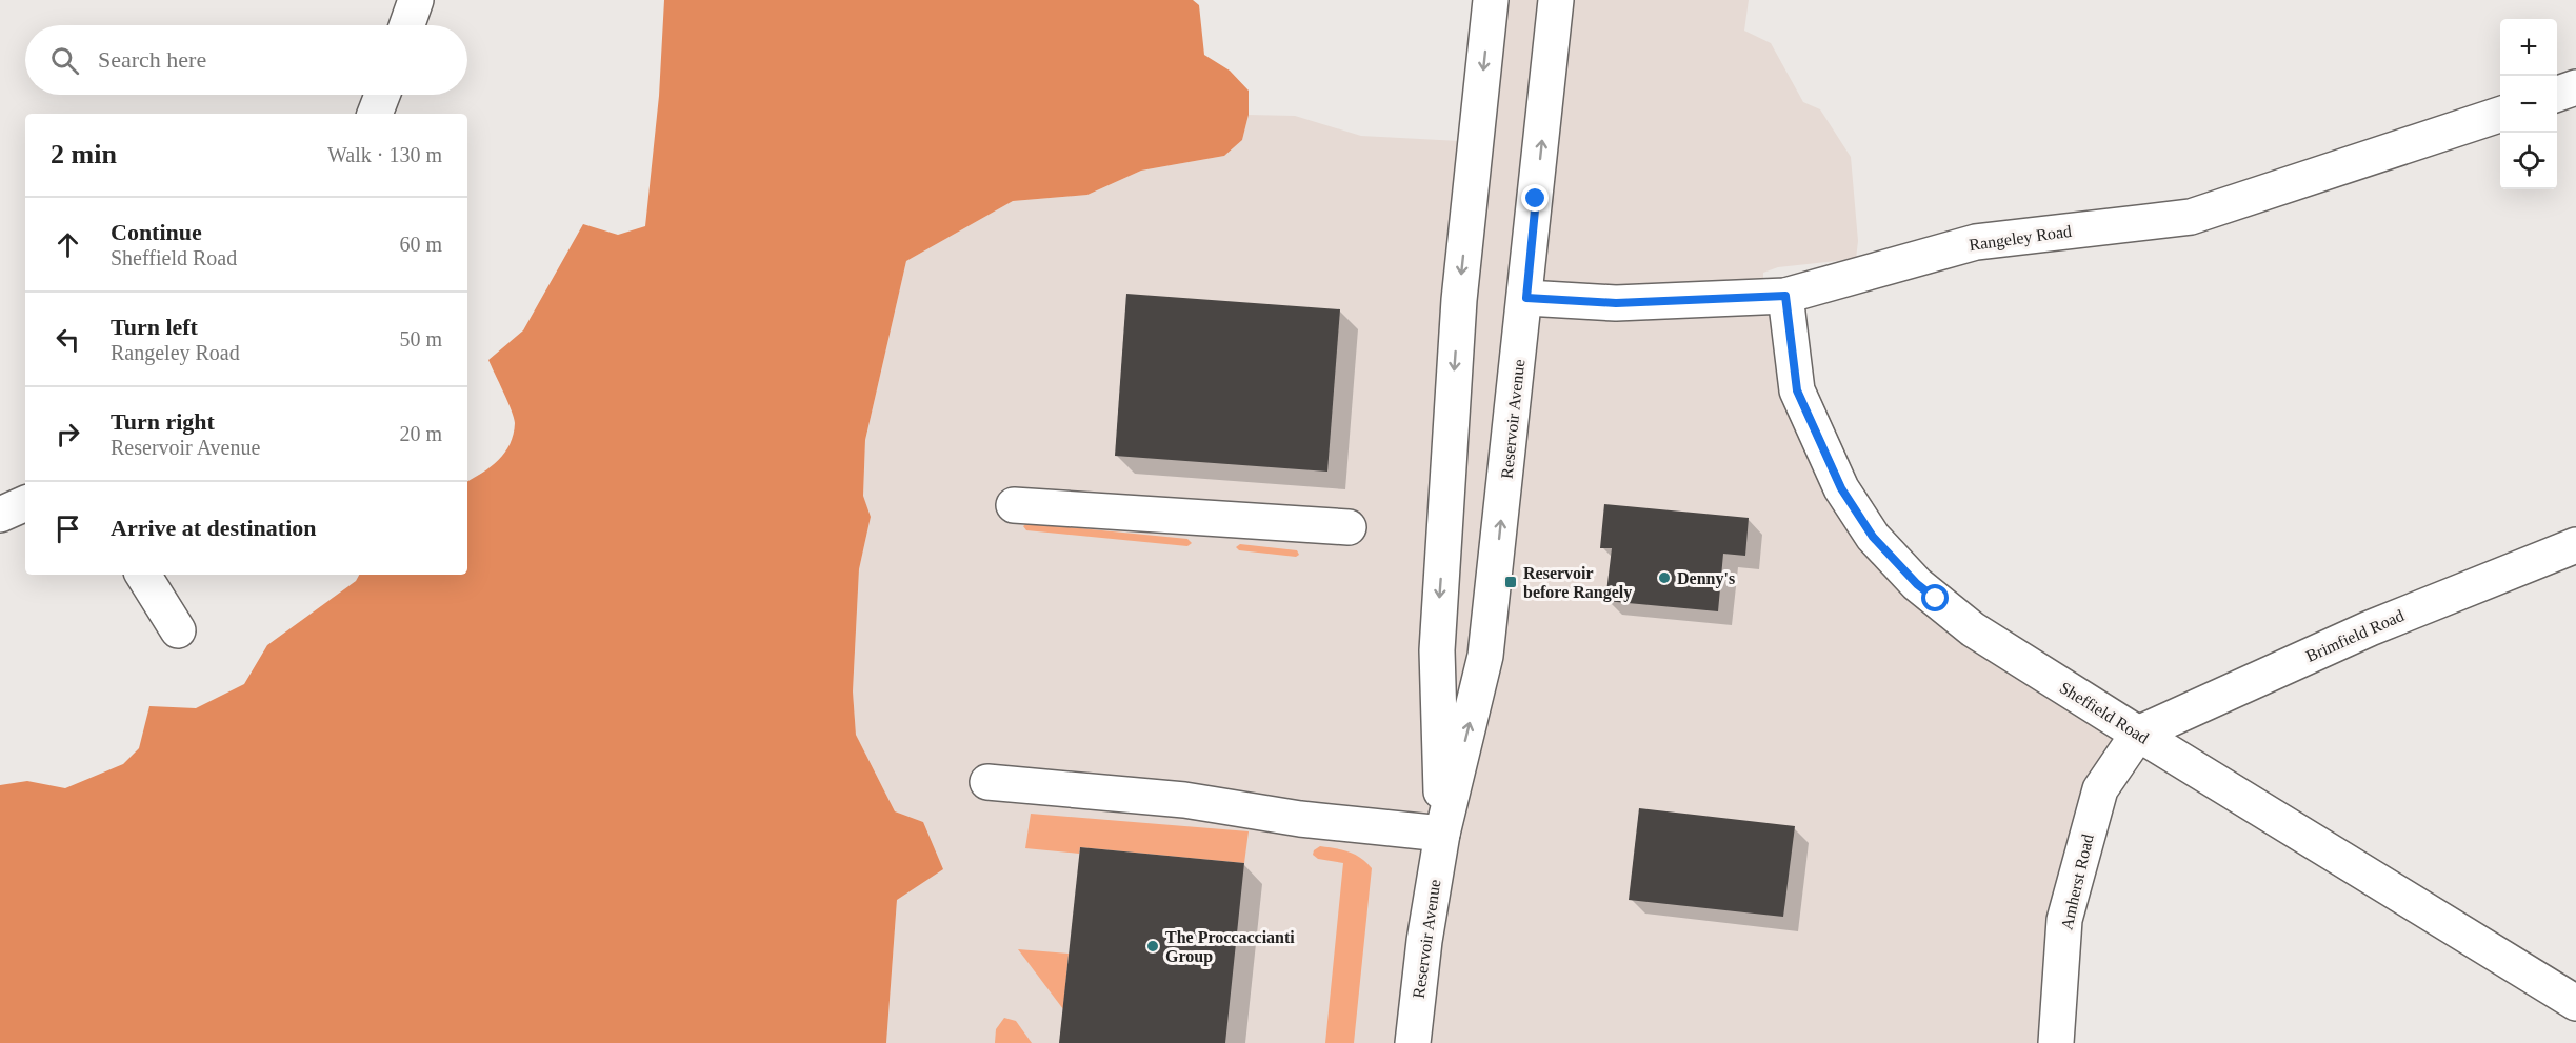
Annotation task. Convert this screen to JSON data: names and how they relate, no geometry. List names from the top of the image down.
{
  "streets": {
    "street": [
      "Rangeley Road",
      "Reservoir Avenue",
      "Brimfield Road",
      "Sheffield Road",
      "Amherst Road"
    ]
  },
  "crossings": [
    ["Rangeley Road", "Reservoir Avenue"],
    ["Rangeley Road", "Sheffield Road"],
    ["Brimfield Road", "Sheffield Road"],
    ["Brimfield Road", "Amherst Road"],
    ["Sheffield Road", "Amherst Road"]
  ],
  "places": {
    "other": ["Denny's", "The Proccaccianti Group"],
    "transit": ["Reservoir before Rangely"]
  },
  "page": {
    "map_buttons": ["+", "−"],
    "search": "Search here",
    "heading": ["2 min", "Walk · 130 m"],
    "list": [
      ["Continue", "Sheffield Road", "60 m"],
      ["Turn left", "Rangeley Road", "50 m"],
      ["Turn right", "Reservoir Avenue", "20 m"],
      "Arrive at destination"
    ]
  }
}
